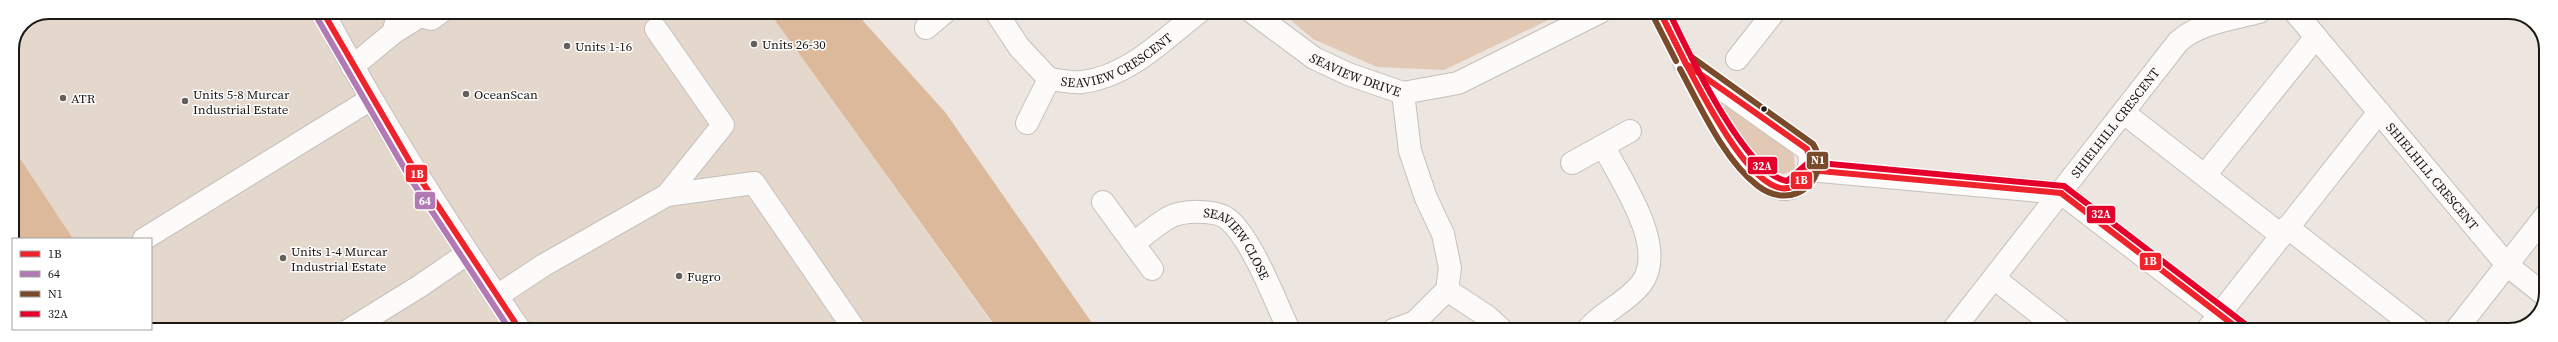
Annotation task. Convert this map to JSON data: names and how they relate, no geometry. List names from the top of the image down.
{
  "streets": {
    "street": [
      "SEAVIEW CRESCENT",
      "SEAVIEW DRIVE",
      "SHIELHILL CRESCENT",
      "SEAVIEW CLOSE"
    ]
  },
  "places": [
    "Units 26-30",
    "Units 1-16",
    "OceanScan",
    "ATR",
    "Units 5-8 Murcar Industrial Estate",
    "Units 1-4 Murcar Industrial Estate",
    "Fugro"
  ],
  "lines": [
    "transit line 1B",
    "transit line 64",
    "transit line N1",
    "transit line 32A"
  ],
  "legend": [
    "1B",
    "64",
    "N1",
    "32A"
  ]
}
